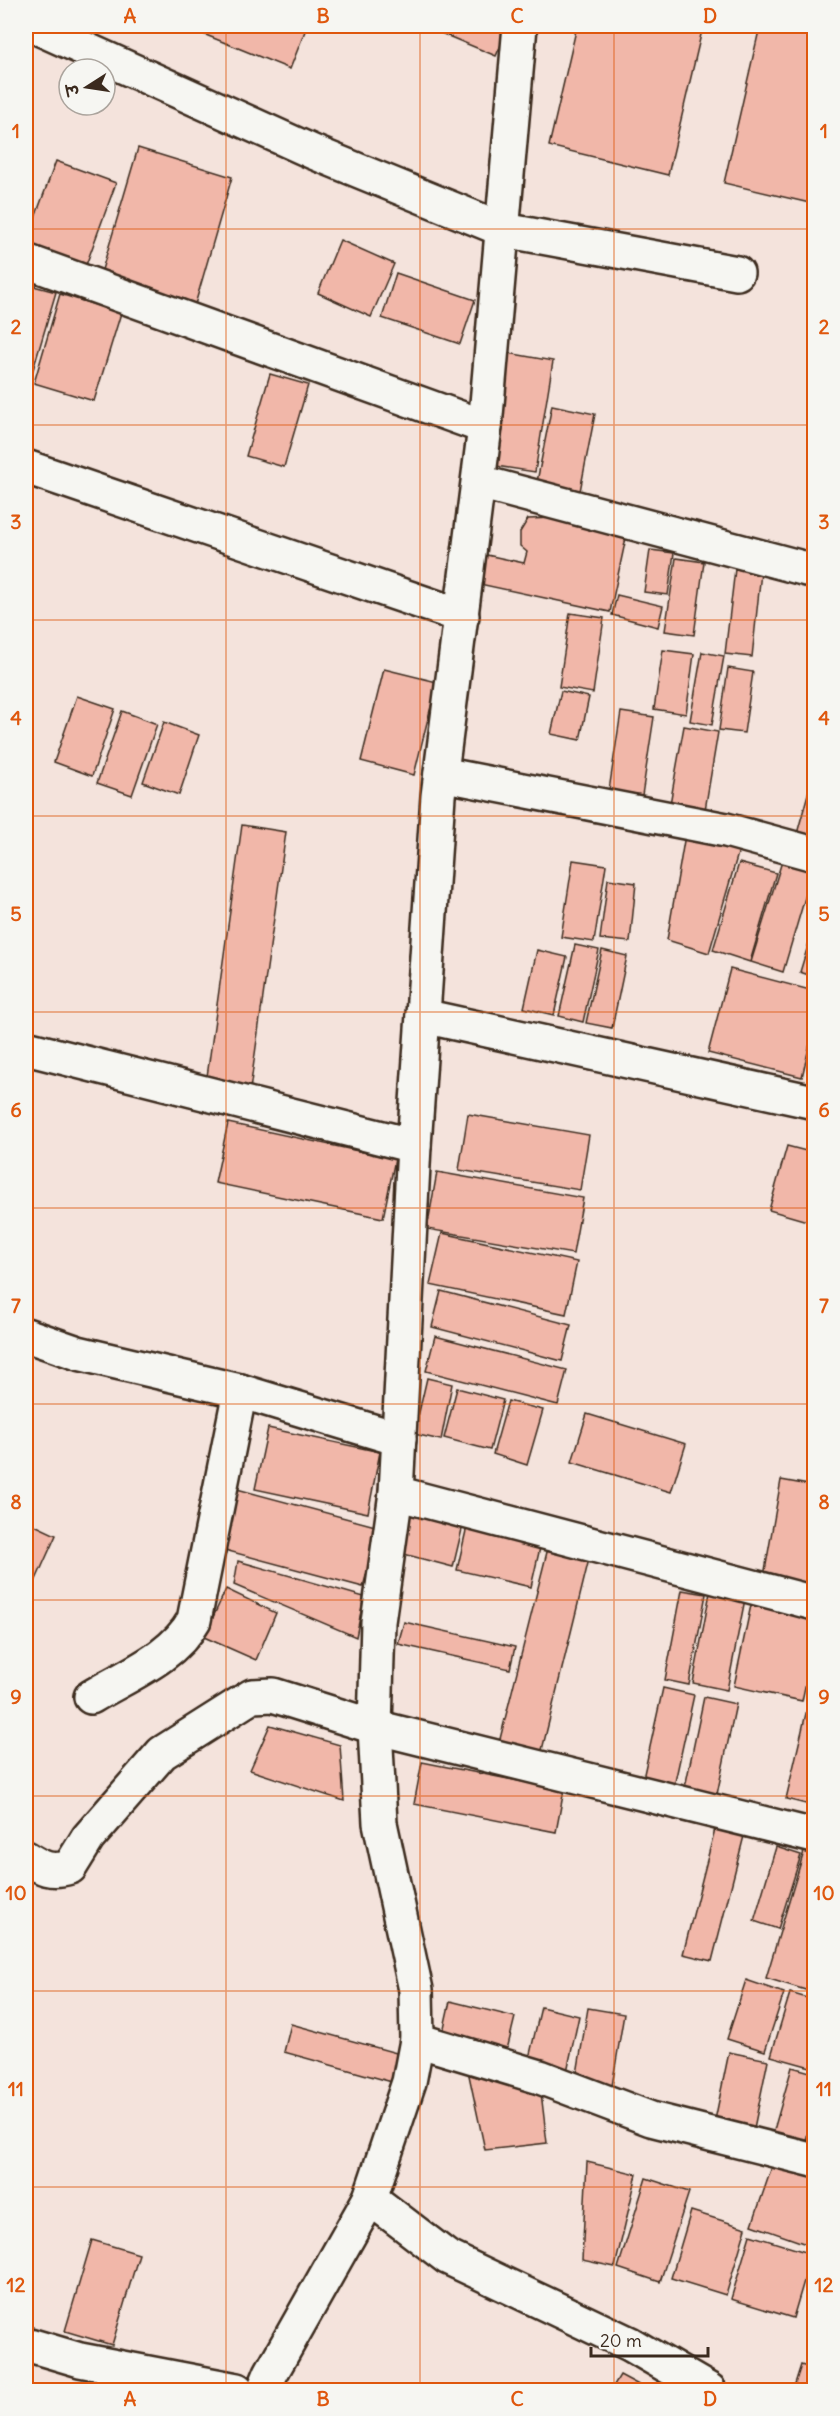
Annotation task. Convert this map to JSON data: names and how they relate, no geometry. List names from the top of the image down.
{
  "scale_bar": "20 m",
  "north": "left",
  "grid": {
    "columns": [
      "A",
      "B",
      "C",
      "D"
    ],
    "rows": [
      "1",
      "2",
      "3",
      "4",
      "5",
      "6",
      "7",
      "8",
      "9",
      "10",
      "11",
      "12"
    ]
  }
}
